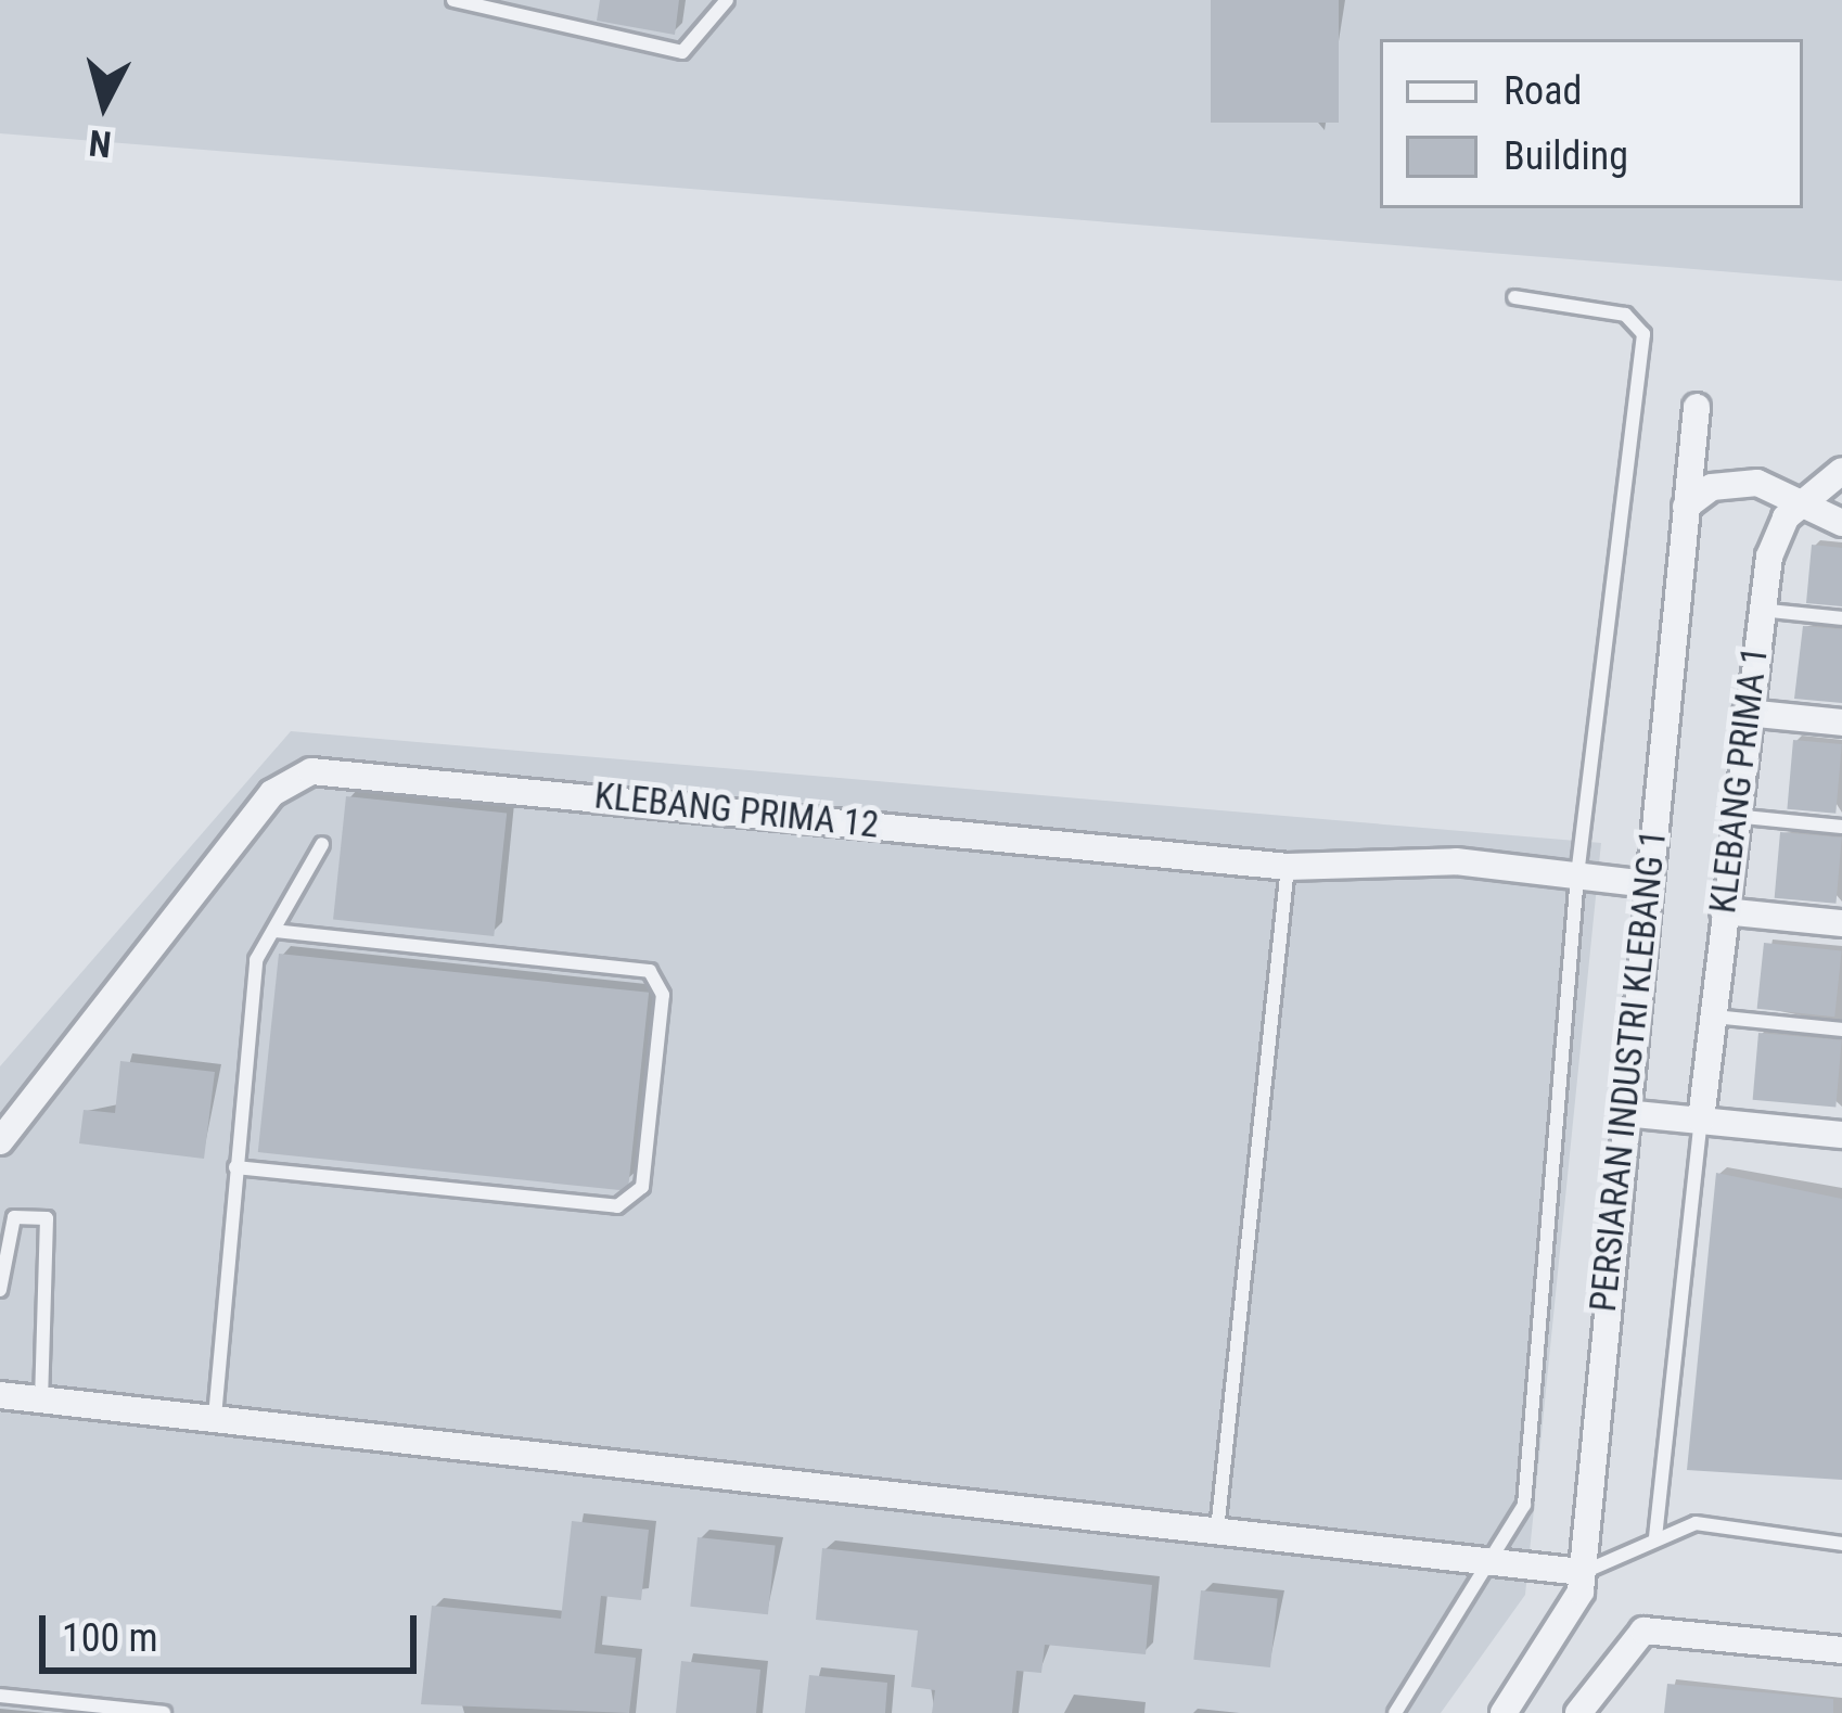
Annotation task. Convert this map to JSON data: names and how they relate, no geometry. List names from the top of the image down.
{
  "streets": {
    "street": ["KLEBANG PRIMA 1", "KLEBANG PRIMA 12", "PERSIARAN INDUSTRI KLEBANG 1"]
  },
  "crossings": [
    ["KLEBANG PRIMA 12", "PERSIARAN INDUSTRI KLEBANG 1"]
  ],
  "legend": ["Road", "Building"],
  "scale_bar": "100 m",
  "north": "bottom"
}
